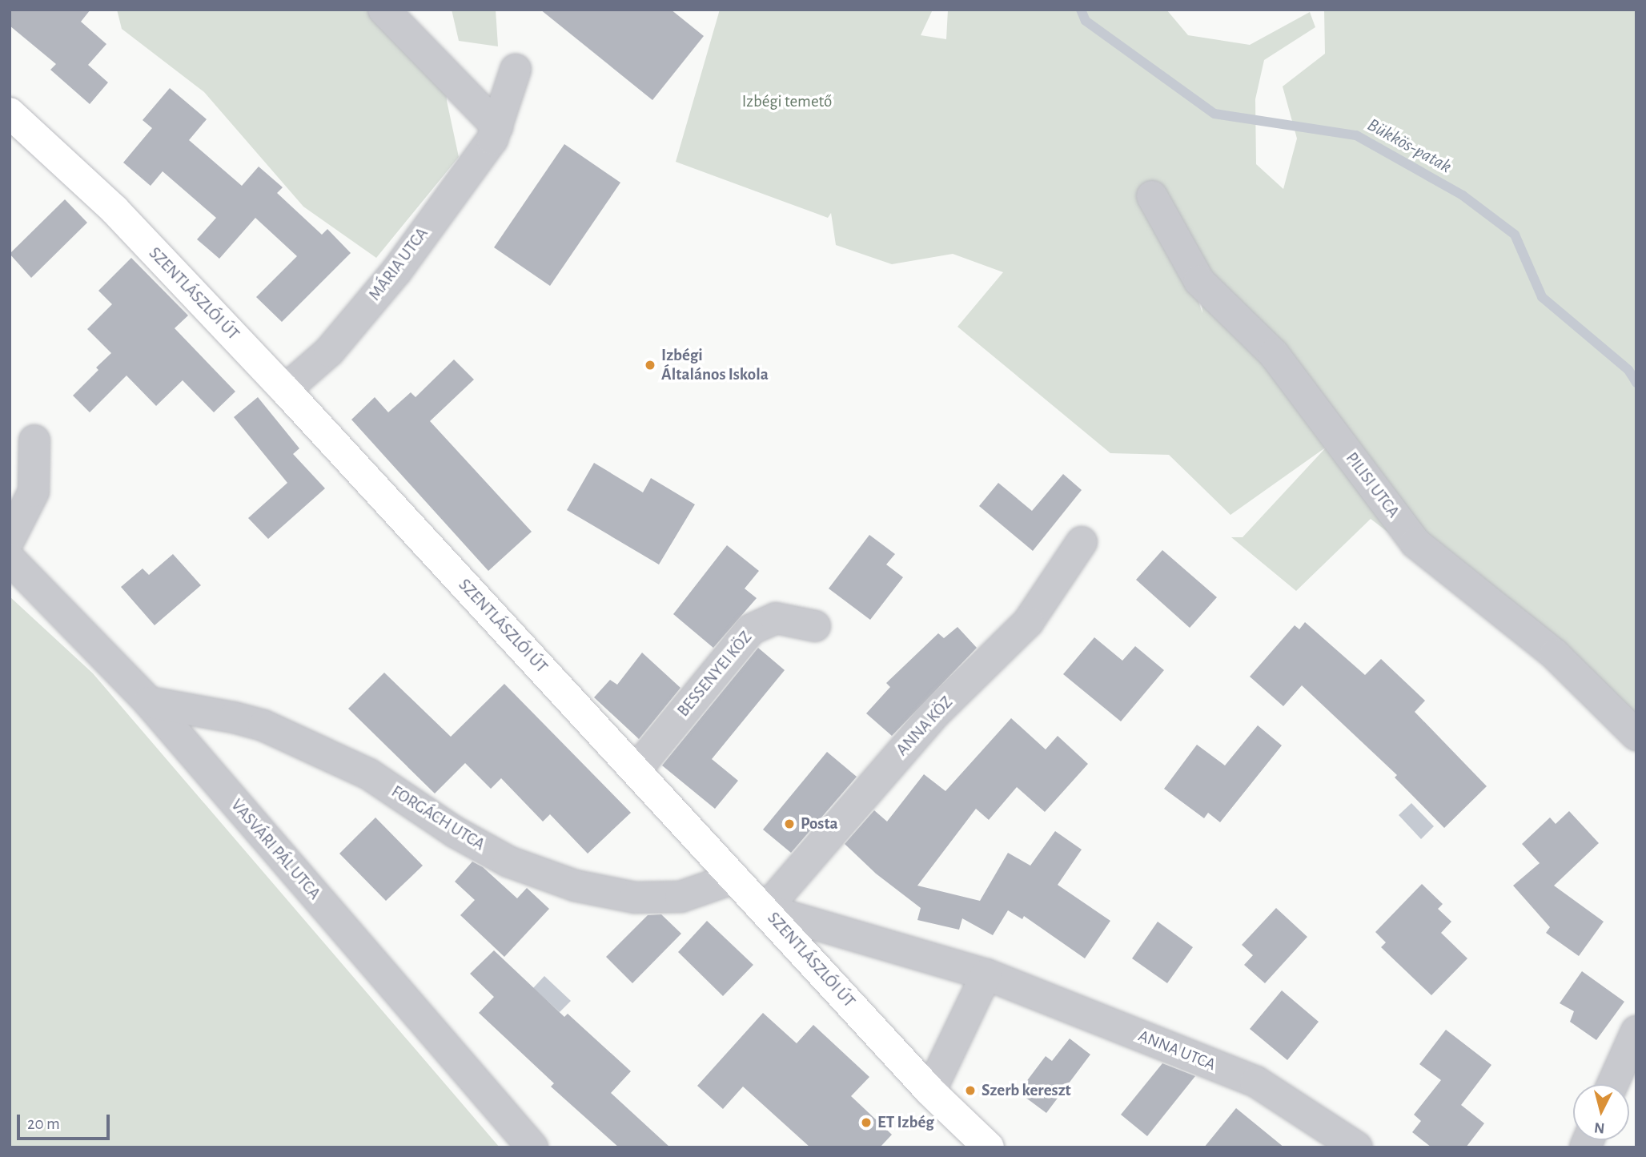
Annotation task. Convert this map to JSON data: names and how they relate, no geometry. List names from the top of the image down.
{
  "streets": {
    "main road": ["SZENTLÁSZLÓI ÚT"],
    "street": [
      "MÁRIA UTCA",
      "PILISI UTCA",
      "BESSENYEI KÖZ",
      "ANNA KÖZ",
      "FORGÁCH UTCA",
      "VASVÁRI PÁL UTCA",
      "ANNA UTCA"
    ]
  },
  "crossings": [
    ["MÁRIA UTCA", "SZENTLÁSZLÓI ÚT"],
    ["SZENTLÁSZLÓI ÚT", "BESSENYEI KÖZ"],
    ["SZENTLÁSZLÓI ÚT", "ANNA KÖZ"],
    ["SZENTLÁSZLÓI ÚT", "FORGÁCH UTCA"],
    ["SZENTLÁSZLÓI ÚT", "ANNA UTCA"],
    ["ANNA KÖZ", "ANNA UTCA"],
    ["FORGÁCH UTCA", "VASVÁRI PÁL UTCA"]
  ],
  "water": ["Bükkös-patak"],
  "parks": ["Izbégi temető"],
  "places": [
    "Izbégi Általános Iskola",
    "Posta",
    "Szerb kereszt",
    "ET Izbég"
  ],
  "scale_bar": "20 m",
  "north": "bottom"
}
